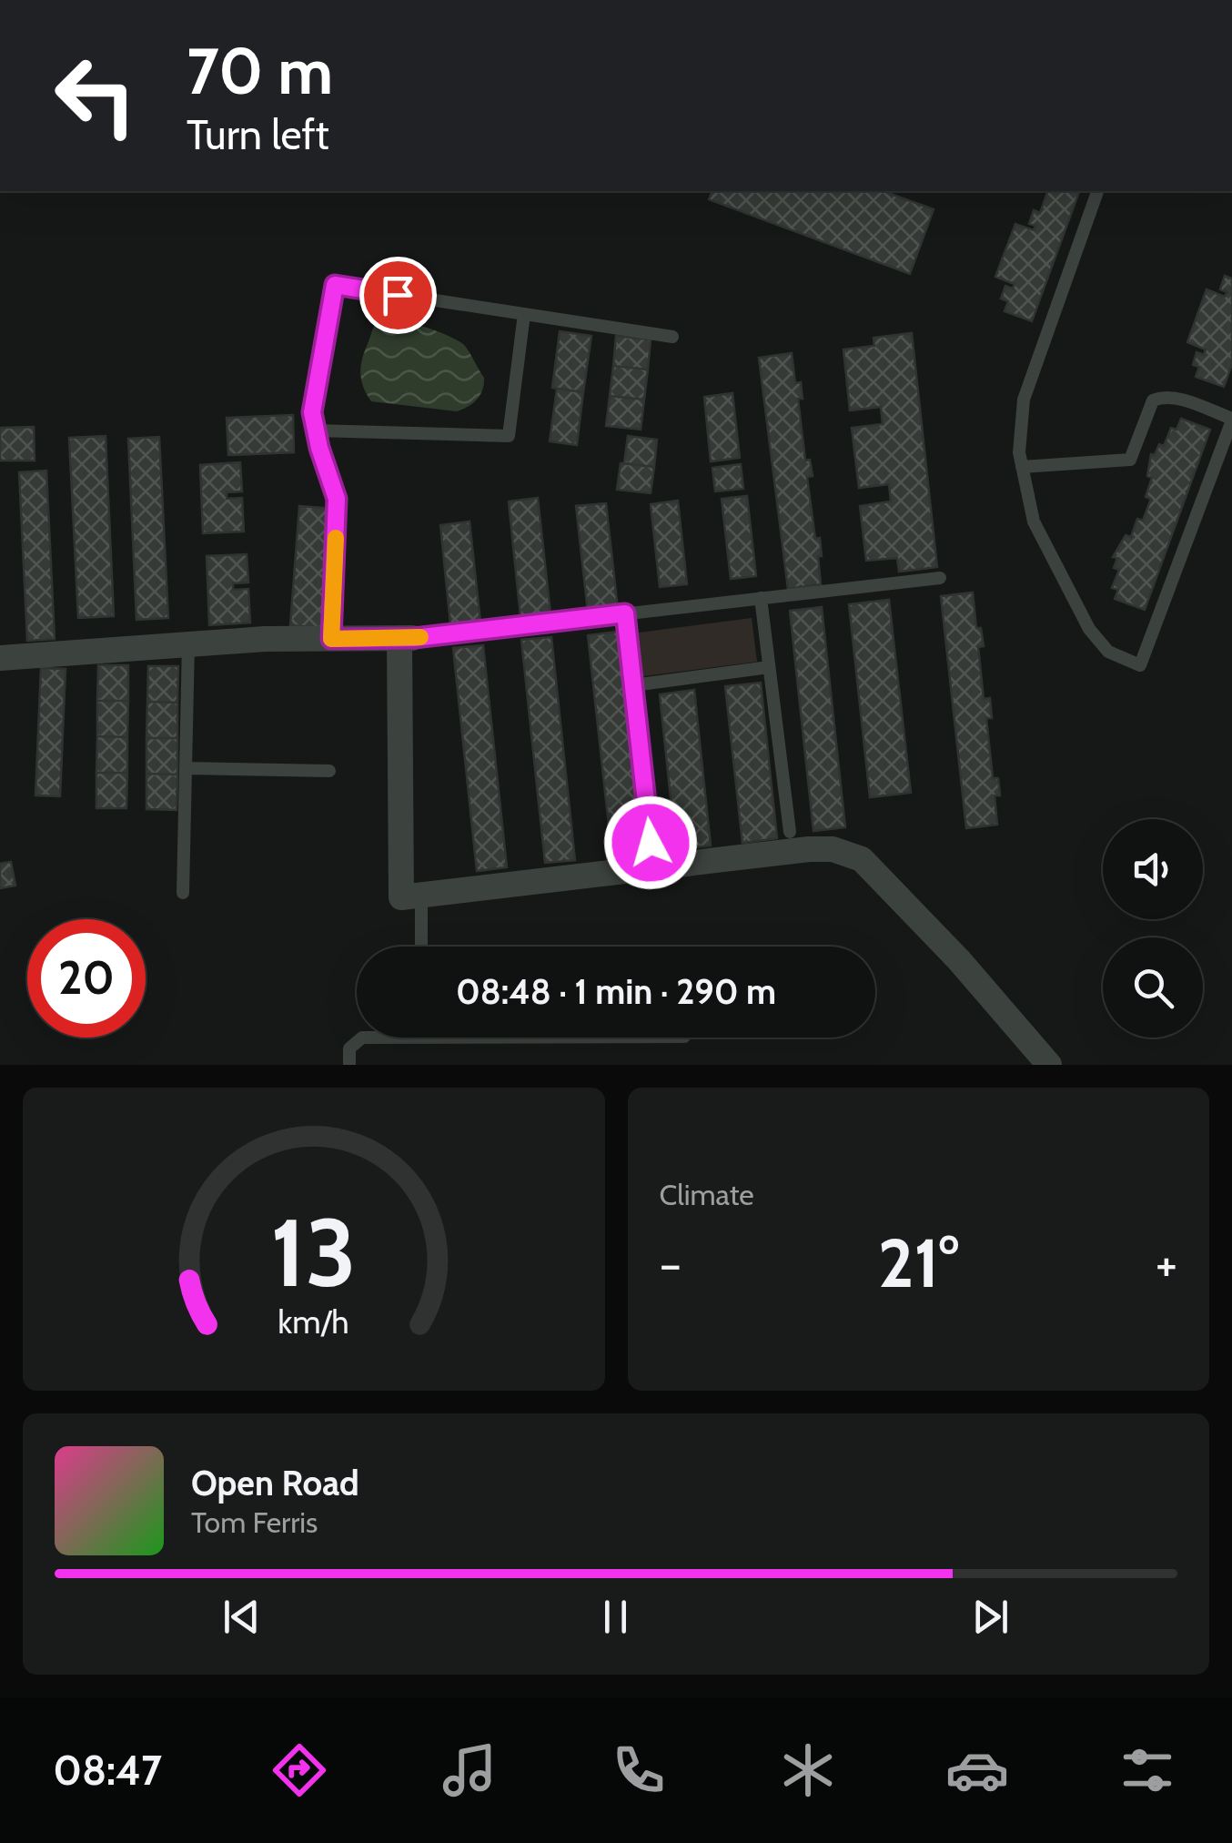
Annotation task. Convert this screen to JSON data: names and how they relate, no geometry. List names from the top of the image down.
{
  "page": {
    "turn": ["70 m", "Turn left"],
    "limit": "20",
    "trip": "08:48 · 1 min · 290 m",
    "tile": "Climate",
    "heat": ["−", "21°", "+"],
    "song": ["Open Road", "Tom Ferris"],
    "tabs": "08:47",
    "gauge": ["13", "km/h"]
  }
}
